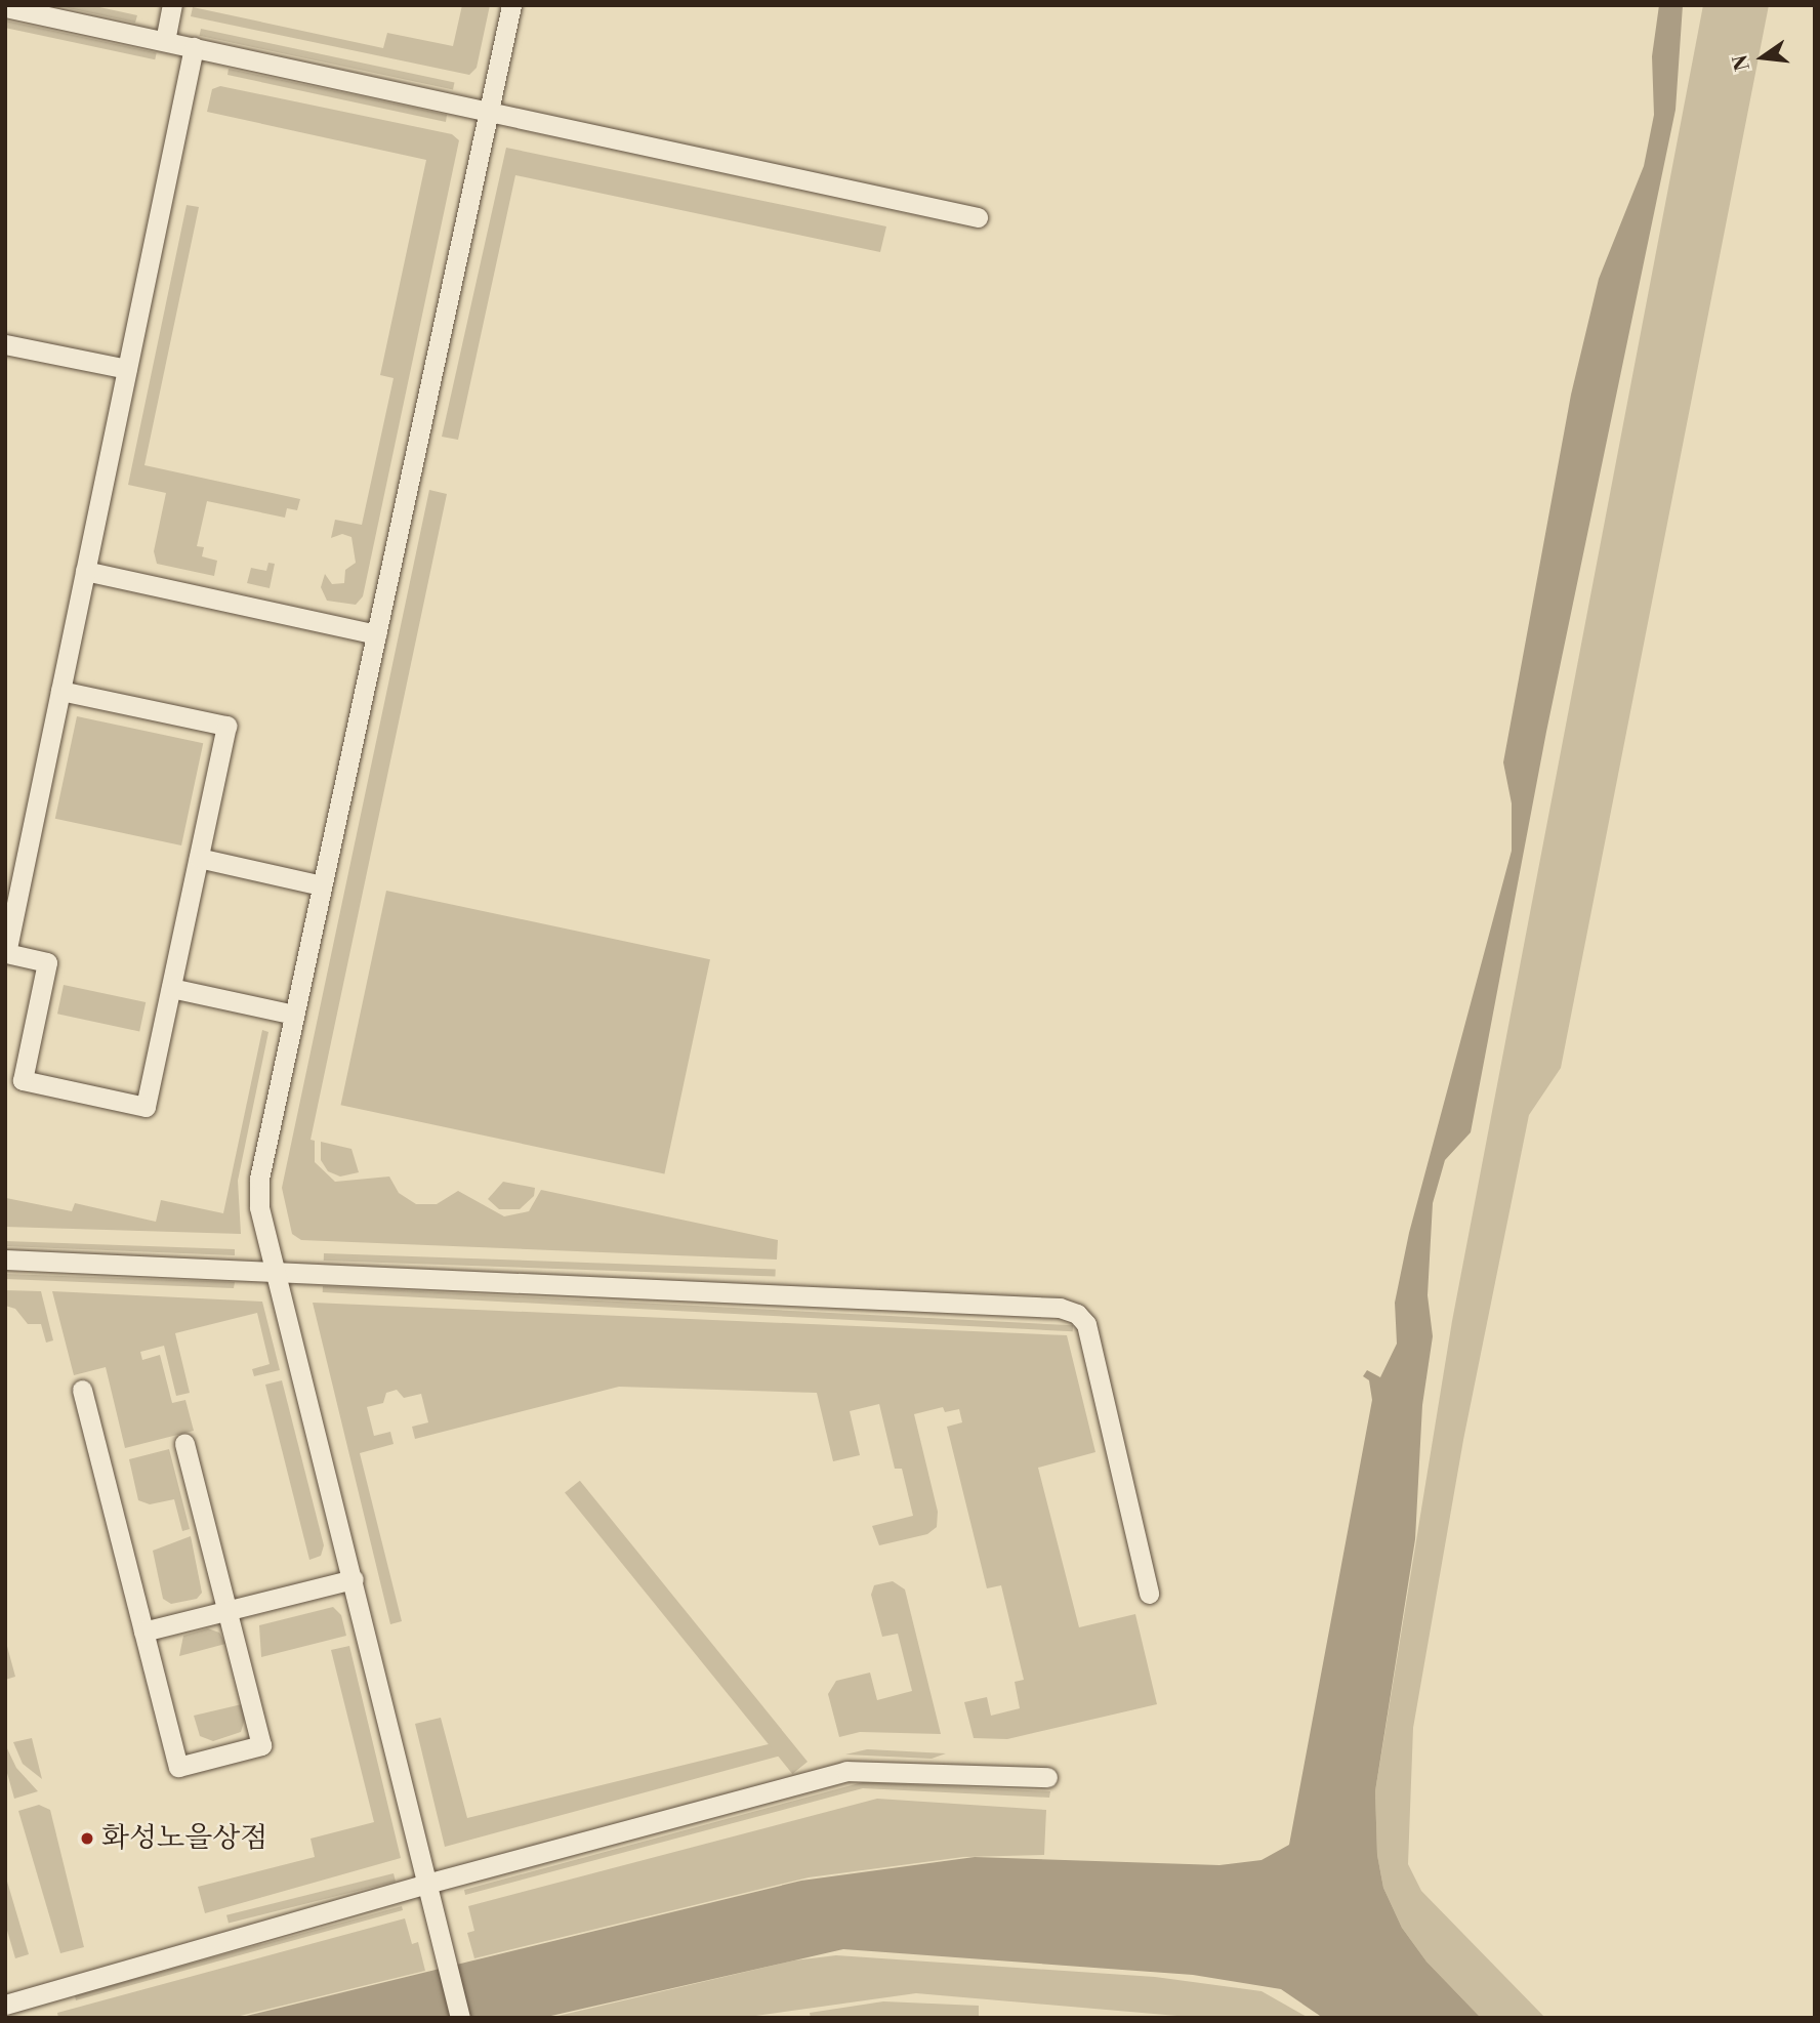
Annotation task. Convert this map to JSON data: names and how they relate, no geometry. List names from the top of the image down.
{
  "places": ["화성노을상점"],
  "north": "left"
}
